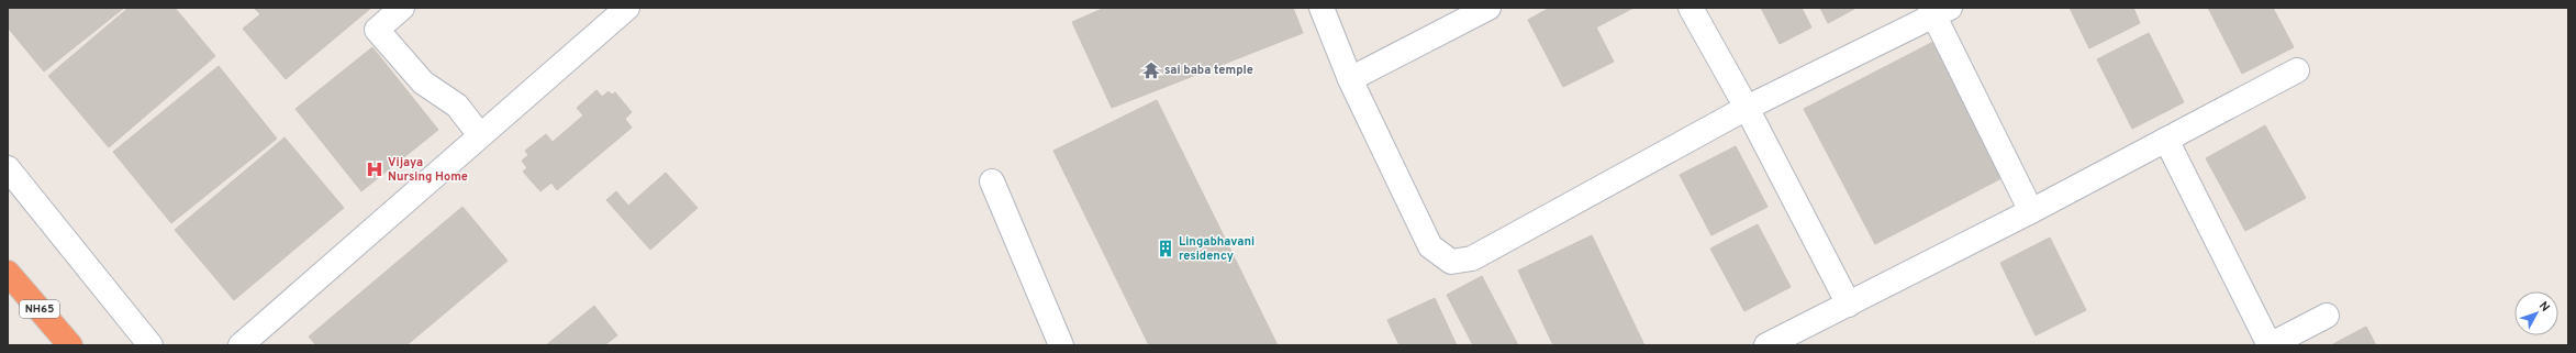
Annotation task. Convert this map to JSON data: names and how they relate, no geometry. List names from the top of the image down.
{
  "streets": {
    "highway": ["NH65"]
  },
  "places": {
    "temple": ["sai baba temple"],
    "hospital": ["Vijaya Nursing Home"],
    "building": ["Lingabhavani residency"]
  },
  "north": "top right"
}
